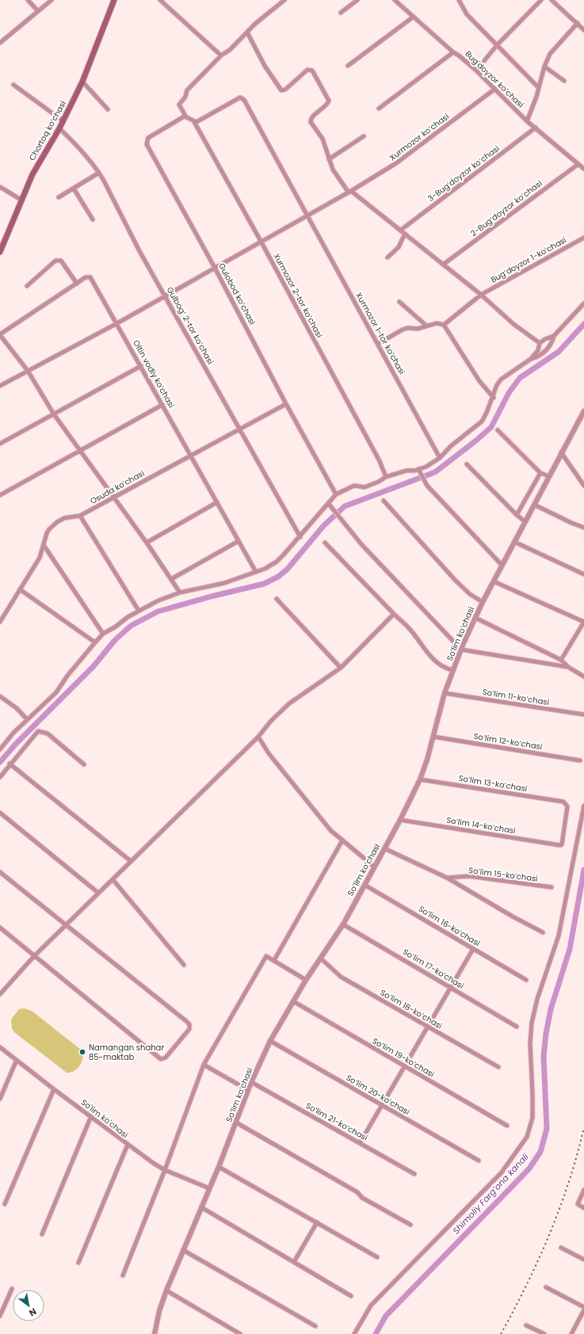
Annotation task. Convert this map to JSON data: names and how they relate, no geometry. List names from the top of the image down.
{
  "streets": {
    "main road": ["Chortoq koʻchasi"],
    "street": [
      "Bug'doyzor koʻchasi",
      "Xurmozor koʻchasi",
      "3-Bugʻdoyzor koʻchasi",
      "2-Bugʻdoyzor koʻchasi",
      "Bugʻdoyzor 1-koʻchasi",
      "Gulobod koʻchasi",
      "Xurmozor 2-tor koʻchasi",
      "Gulbogʻ 2-tor koʻchasi",
      "Xurmozor 1-tor koʻchasi",
      "Oltin vodiy koʻchasi",
      "Osuda koʻchasi",
      "Soʻlim koʻchasi",
      "Soʻlim 11-koʻchasi",
      "Soʻlim 12-koʻchasi",
      "Soʻlim 13-koʻchasi",
      "Soʻlim 14-koʻchasi",
      "Soʻlim 15-koʻchasi",
      "Soʻlim 16-koʻchasi",
      "Soʻlim 17-koʻchasi",
      "Soʻlim 18-koʻchasi",
      "Soʻlim 19-koʻchasi",
      "Soʻlim 20-koʻchasi",
      "So'lim ko'chasi",
      "Soʻlim 21-koʻchasi"
    ]
  },
  "crossings": [
    ["Bug'doyzor koʻchasi", "Xurmozor koʻchasi"],
    ["Bug'doyzor koʻchasi", "3-Bugʻdoyzor koʻchasi"],
    ["Bug'doyzor koʻchasi", "2-Bugʻdoyzor koʻchasi"],
    ["Chortoq koʻchasi", "Gulbogʻ 2-tor koʻchasi"],
    ["Xurmozor koʻchasi", "Gulobod koʻchasi"],
    ["Xurmozor koʻchasi", "Xurmozor 2-tor koʻchasi"],
    ["Xurmozor koʻchasi", "Gulbogʻ 2-tor koʻchasi"],
    ["Xurmozor koʻchasi", "Xurmozor 1-tor koʻchasi"],
    ["Xurmozor koʻchasi", "Oltin vodiy koʻchasi"],
    ["Gulobod koʻchasi", "Osuda koʻchasi"],
    ["Xurmozor 2-tor koʻchasi", "Xurmozor 1-tor koʻchasi"],
    ["Gulbogʻ 2-tor koʻchasi", "Osuda koʻchasi"],
    ["Oltin vodiy koʻchasi", "Osuda koʻchasi"],
    ["Soʻlim koʻchasi", "Soʻlim 11-koʻchasi"],
    ["Soʻlim koʻchasi", "Soʻlim 12-koʻchasi"],
    ["Soʻlim koʻchasi", "Soʻlim 13-koʻchasi"],
    ["Soʻlim koʻchasi", "Soʻlim 14-koʻchasi"],
    ["Soʻlim koʻchasi", "Soʻlim 15-koʻchasi"],
    ["Soʻlim koʻchasi", "Soʻlim 16-koʻchasi"],
    ["Soʻlim koʻchasi", "Soʻlim 17-koʻchasi"],
    ["Soʻlim koʻchasi", "Soʻlim 18-koʻchasi"],
    ["Soʻlim koʻchasi", "Soʻlim 19-koʻchasi"],
    ["Soʻlim koʻchasi", "Soʻlim 20-koʻchasi"],
    ["Soʻlim koʻchasi", "So'lim ko'chasi"],
    ["Soʻlim koʻchasi", "Soʻlim 21-koʻchasi"],
    ["Soʻlim 13-koʻchasi", "Soʻlim 14-koʻchasi"]
  ],
  "water": ["Shimoliy Fargʻona kanali"],
  "places": ["Namangan shahar 85-maktab"],
  "north": "bottom right"
}
